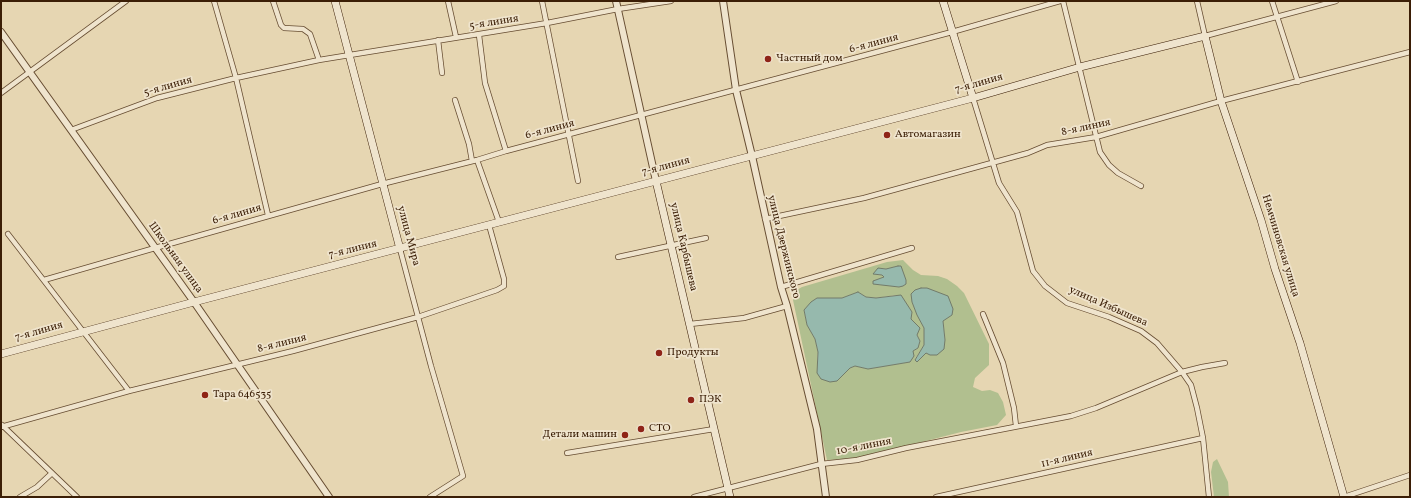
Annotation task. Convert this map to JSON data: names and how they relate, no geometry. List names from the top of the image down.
{
  "streets": {
    "main road": [
      "7-я линия",
      "улица Мира",
      "Немчиновская улица",
      "улица Карбышева",
      "улица Избышева"
    ],
    "street": [
      "5-я линия",
      "6-я линия",
      "8-я линия",
      "улица Дзержинского",
      "Школьная улица",
      "10-я линия",
      "11-я линия"
    ]
  },
  "crossings": [
    ["5-я линия", "улица Мира"],
    ["5-я линия", "улица Карбышева"],
    ["5-я линия", "Школьная улица"],
    ["6-я линия", "улица Мира"],
    ["6-я линия", "улица Карбышева"],
    ["6-я линия", "улица Дзержинского"],
    ["6-я линия", "Школьная улица"],
    ["6-я линия", "улица Избышева"],
    ["7-я линия", "8-я линия"],
    ["7-я линия", "улица Мира"],
    ["7-я линия", "Немчиновская улица"],
    ["7-я линия", "улица Карбышева"],
    ["7-я линия", "улица Дзержинского"],
    ["7-я линия", "Школьная улица"],
    ["7-я линия", "улица Избышева"],
    ["8-я линия", "улица Мира"],
    ["8-я линия", "Немчиновская улица"],
    ["8-я линия", "улица Дзержинского"],
    ["8-я линия", "Школьная улица"],
    ["8-я линия", "улица Избышева"],
    ["улица Карбышева", "10-я линия"],
    ["улица Дзержинского", "10-я линия"],
    ["улица Избышева", "10-я линия"],
    ["улица Избышева", "11-я линия"]
  ],
  "places": [
    "Частный дом",
    "Автомагазин",
    "Продукты",
    "Тара 646535",
    "ПЭК",
    "СТО",
    "Детали машин"
  ]
}
